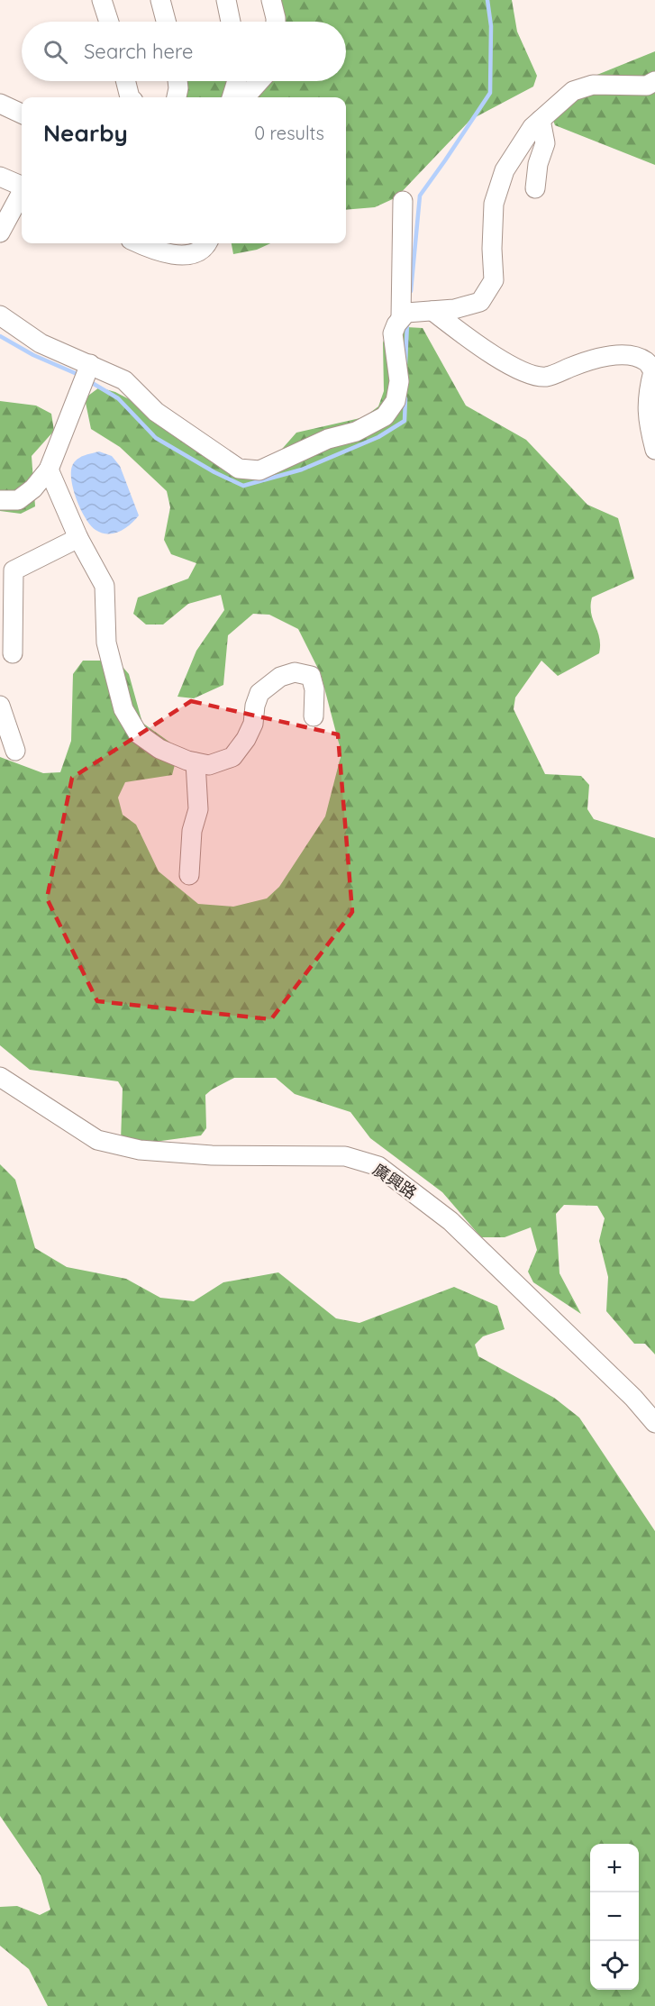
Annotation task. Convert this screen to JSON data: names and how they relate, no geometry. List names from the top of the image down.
{
  "streets": {
    "street": ["廣興路"]
  },
  "page": {
    "search": "Search here",
    "heading": ["Nearby", "0 results"],
    "map_buttons": ["+", "−"]
  }
}
